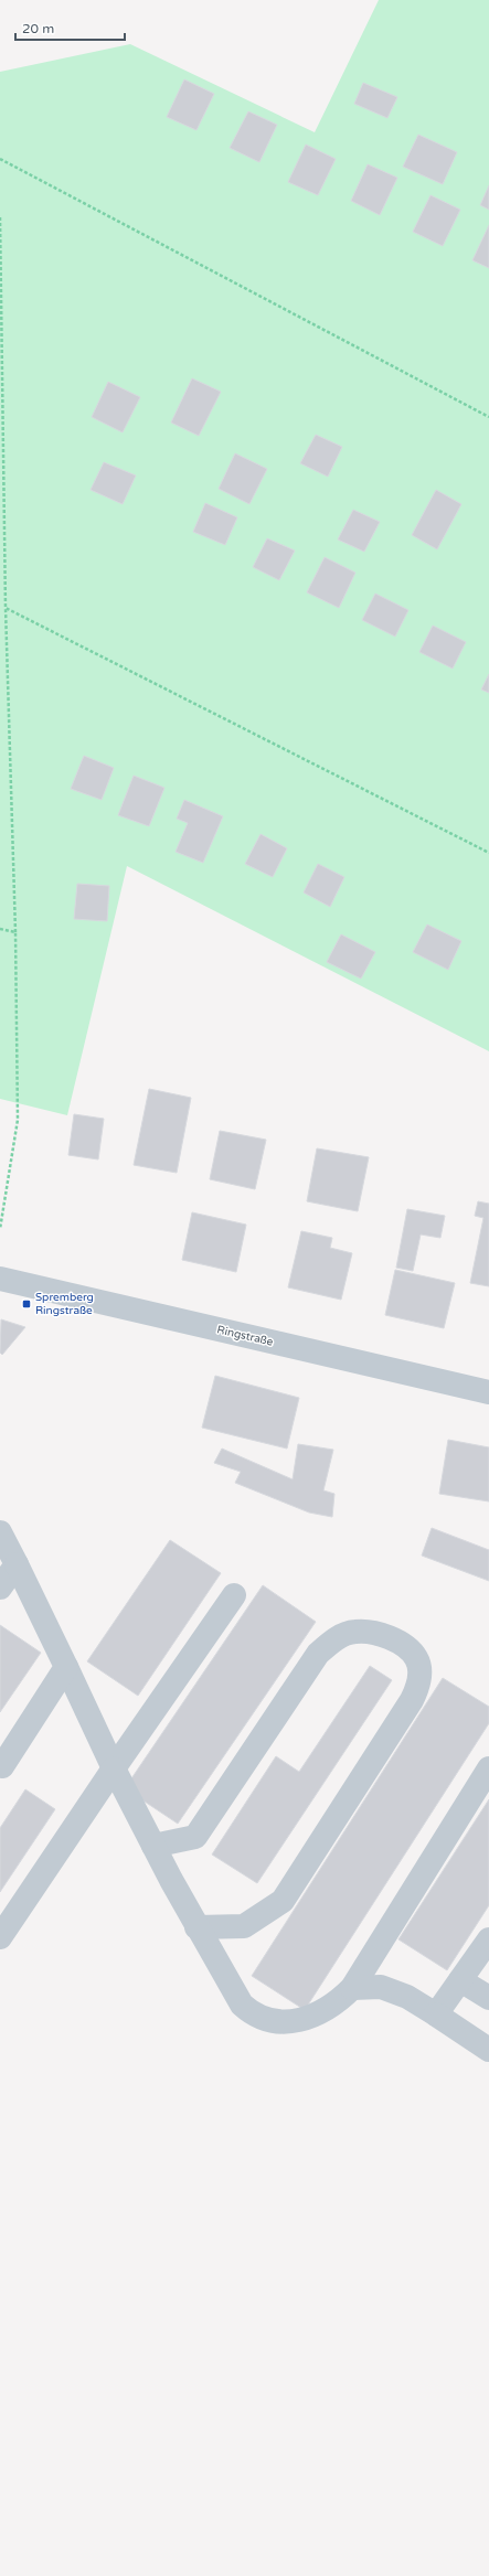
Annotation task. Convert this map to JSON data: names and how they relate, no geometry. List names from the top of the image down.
{
  "streets": {
    "street": ["Ringstraße"]
  },
  "places": {
    "transit": ["Spremberg Ringstraße"]
  },
  "scale_bar": "20 m"
}
